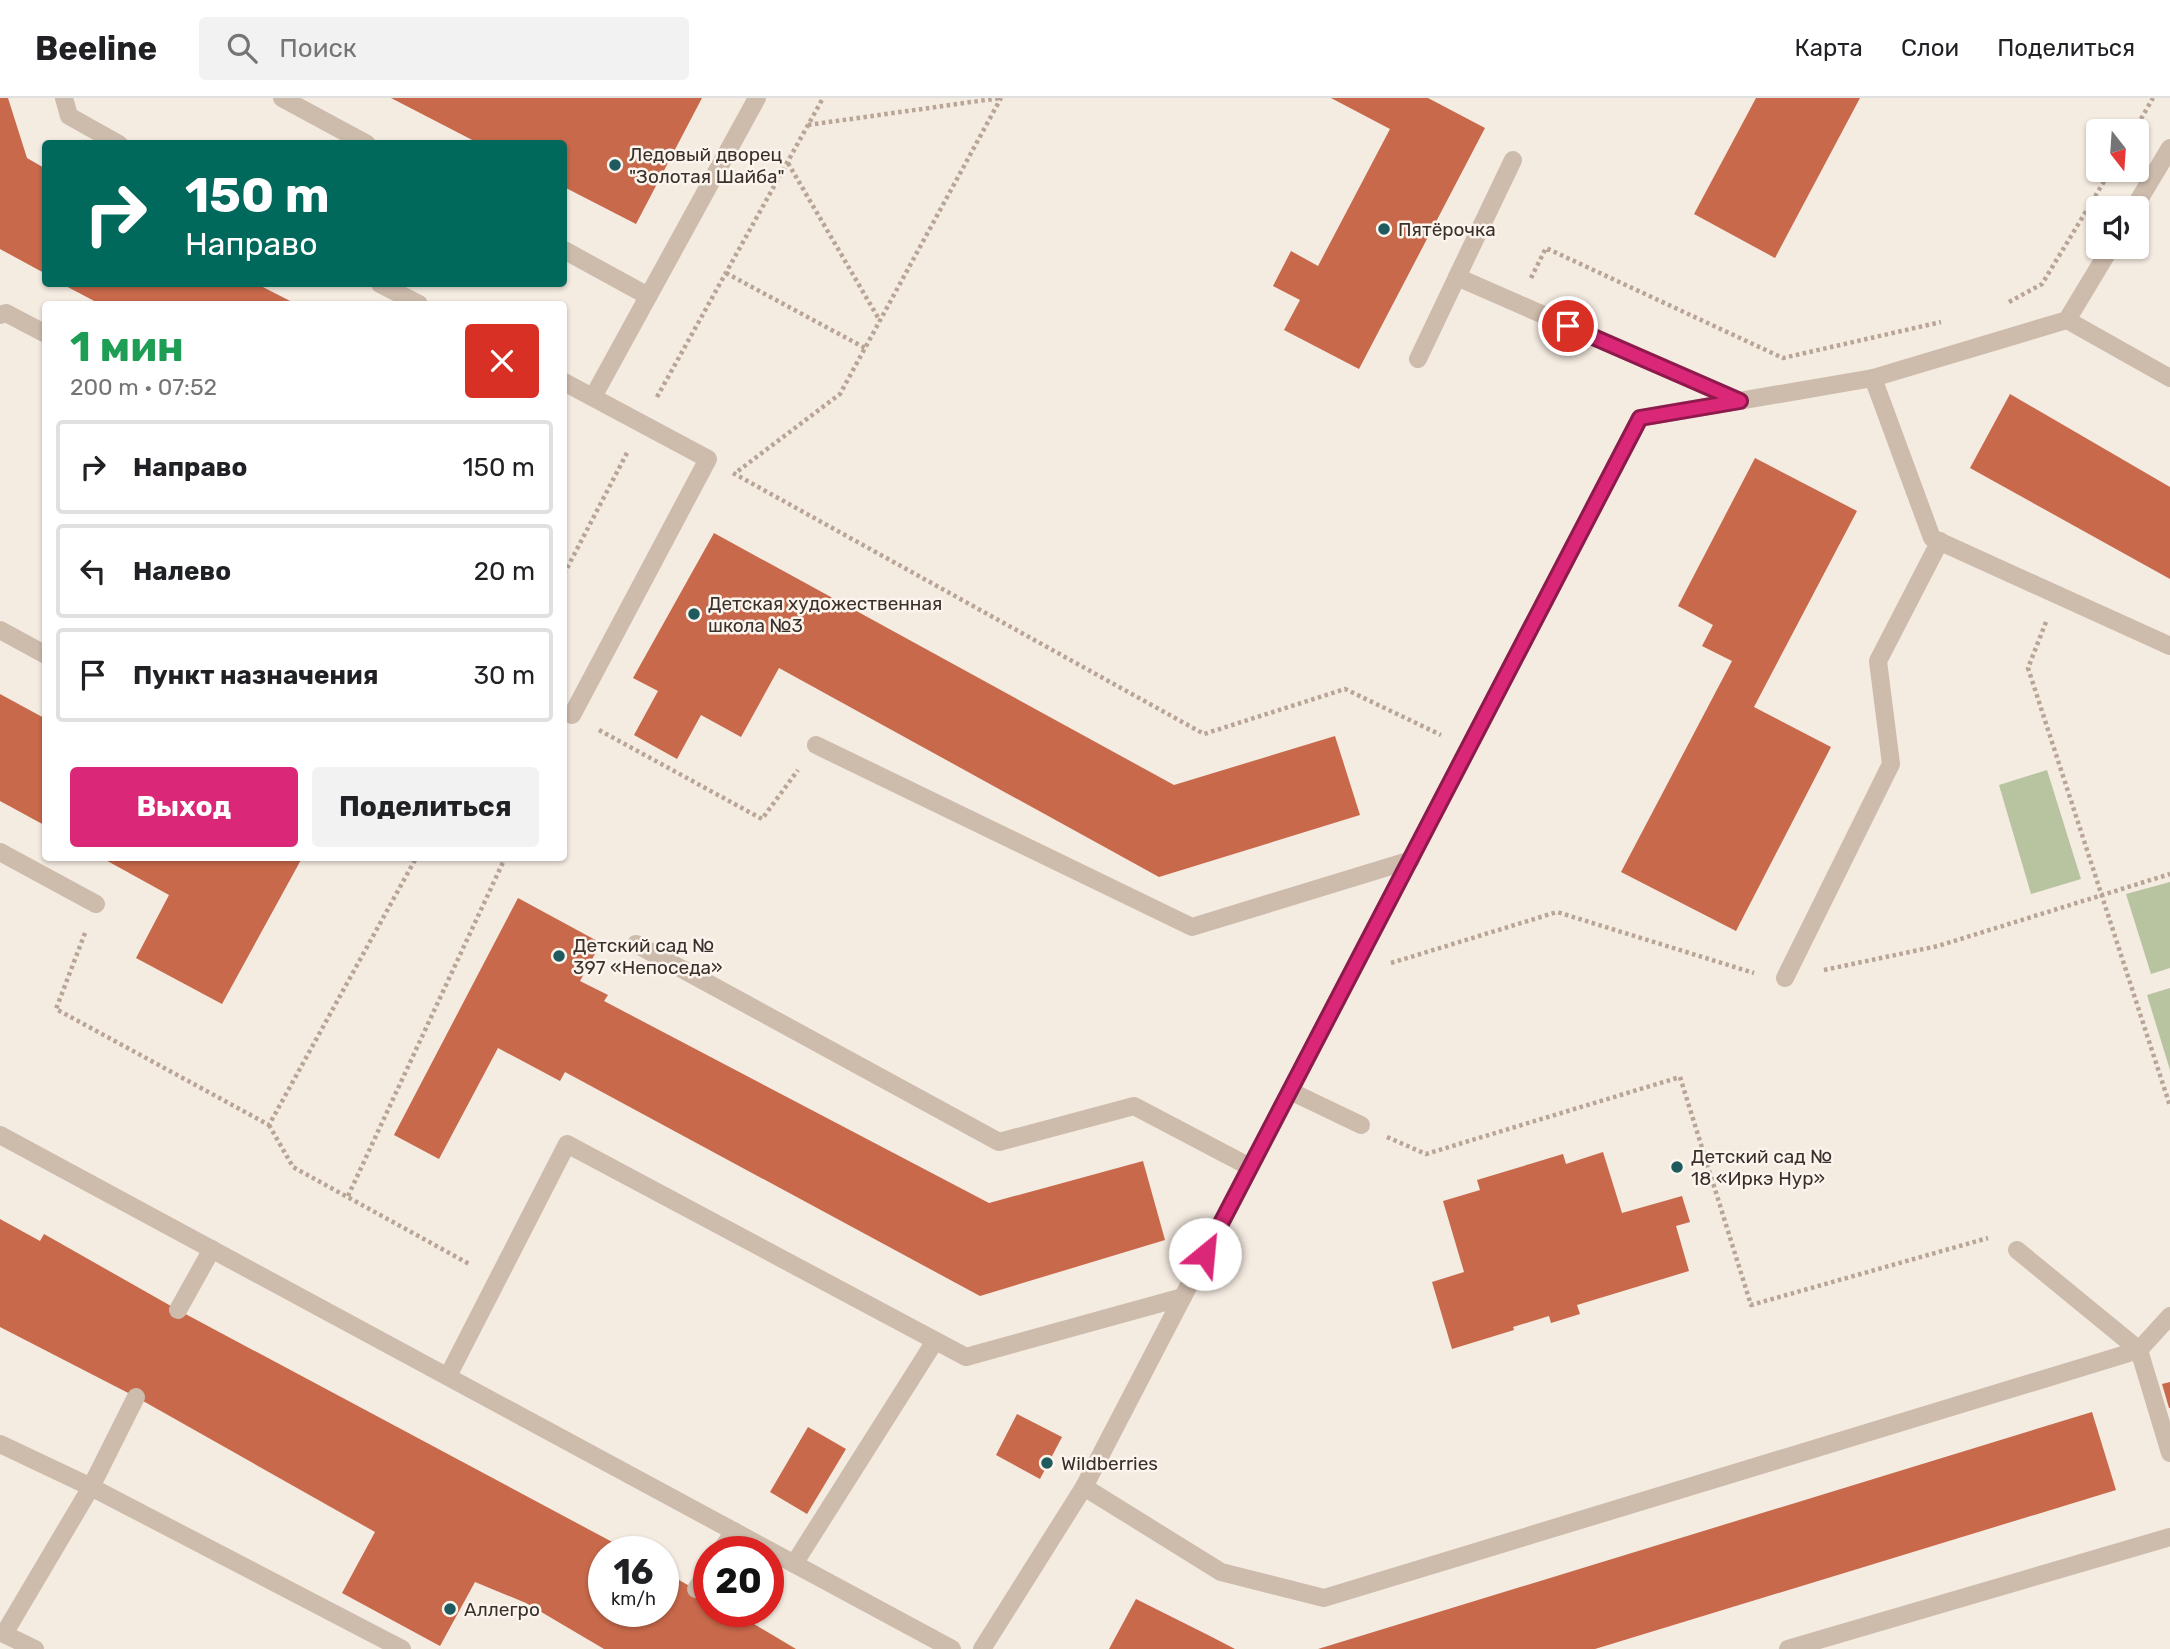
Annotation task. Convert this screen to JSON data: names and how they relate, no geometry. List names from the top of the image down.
{
  "places": [
    "Ледовый дворец \"Золотая Шайба\"",
    "Пятёрочка",
    "Детская художественная школа №3",
    "Детский сад № 397 «Непоседа»",
    "Детский сад № 18 «Иркэ Нур»",
    "Wildberries",
    "Аллегро"
  ],
  "north": "bottom",
  "page": {
    "header": "Beeline",
    "search": "Поиск",
    "nav": ["Карта", "Слои", "Поделиться"],
    "turn": ["150 m", "Направо"],
    "heading": ["1 мин", "200 m · 07:52"],
    "list": [
      {
        "name": "Направо",
        "value": "150 m"
      },
      {
        "name": "Налево",
        "value": "20 m"
      },
      {
        "name": "Пункт назначения",
        "value": "30 m"
      }
    ],
    "buttons": ["Выход", "Поделиться"],
    "speed": "16 km/h",
    "limit": "20"
  }
}
